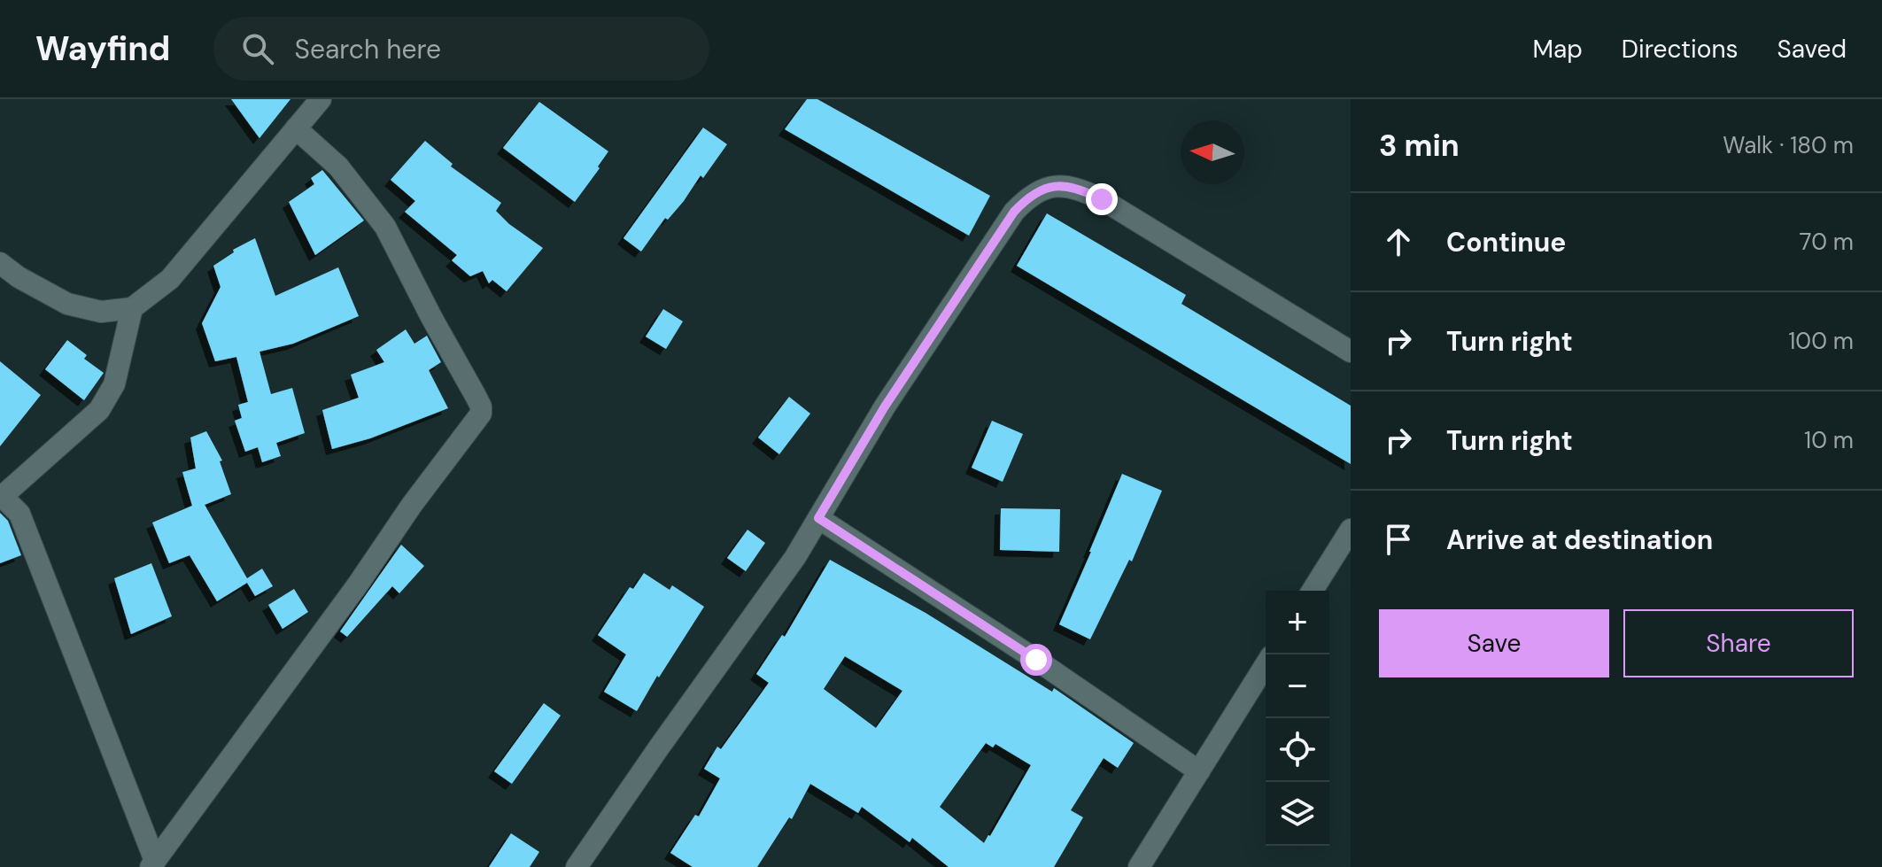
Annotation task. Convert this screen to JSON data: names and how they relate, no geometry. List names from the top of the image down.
{
  "north": "left",
  "page": {
    "header": "Wayfind",
    "search": "Search here",
    "nav": ["Map", "Directions", "Saved"],
    "heading": ["3 min", "Walk · 180 m"],
    "list": [
      ["Continue", "70 m"],
      ["Turn right", "100 m"],
      ["Turn right", "10 m"],
      "Arrive at destination"
    ],
    "buttons": ["Save", "Share"],
    "map_buttons": ["+", "−"]
  }
}
